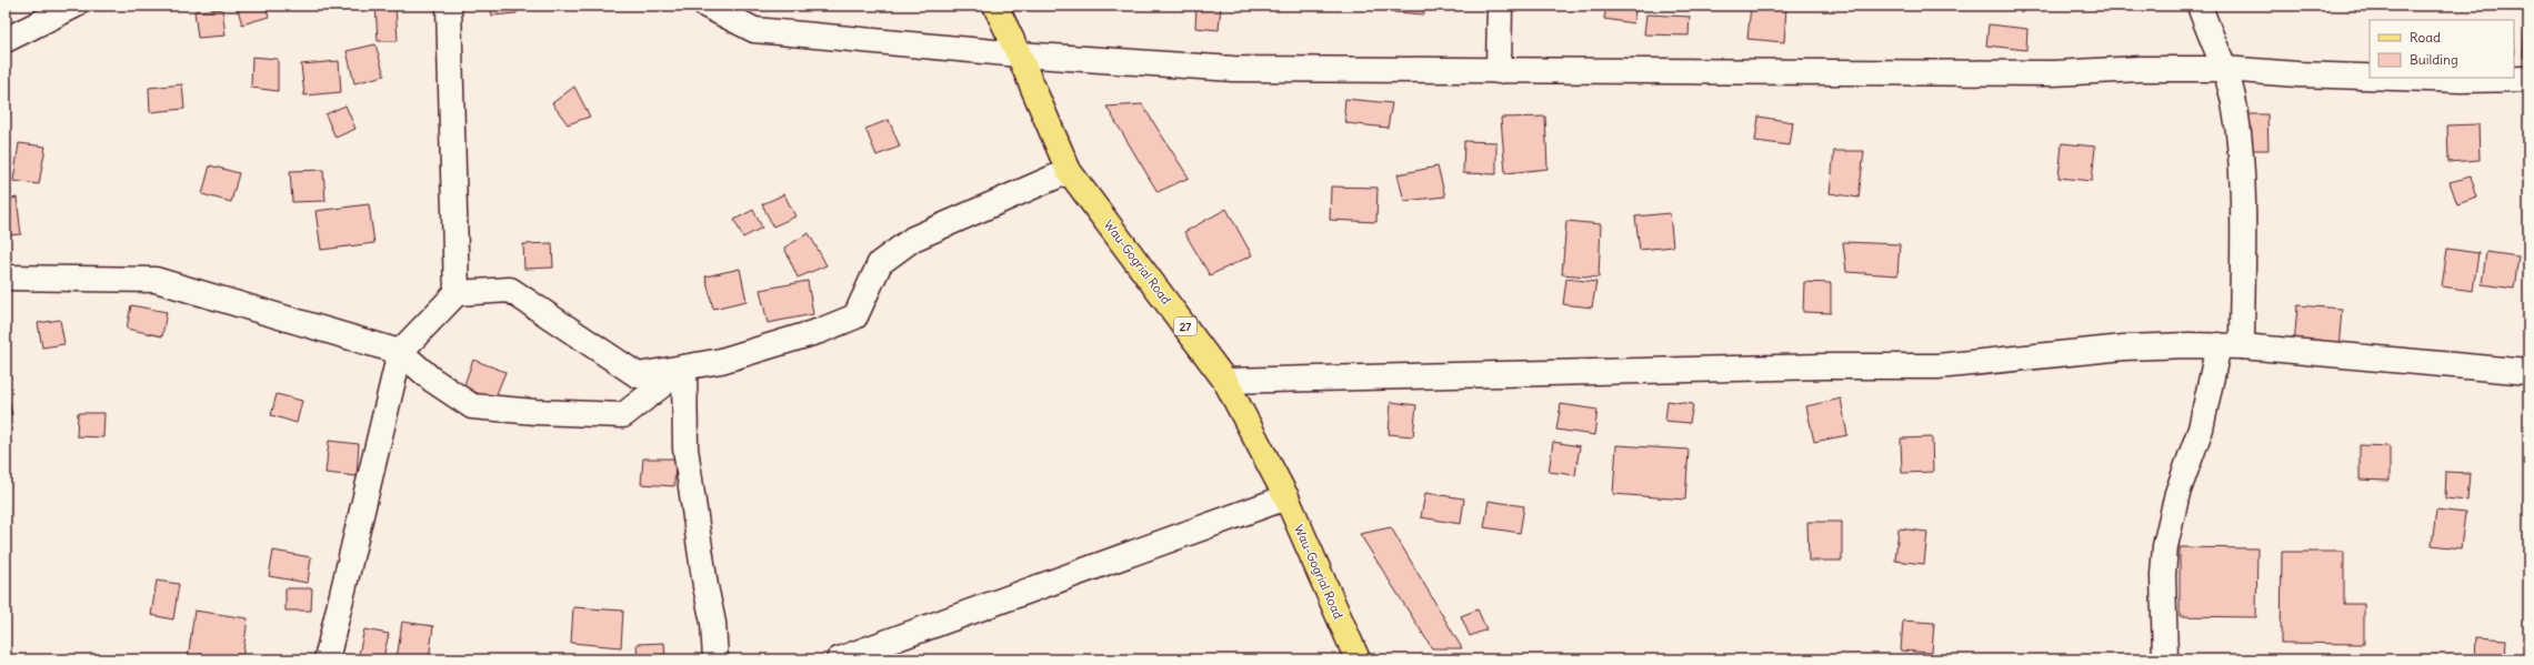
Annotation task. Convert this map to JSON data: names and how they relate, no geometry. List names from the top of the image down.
{
  "streets": {
    "main road": ["Wau-Gogrial Road", "27"]
  },
  "legend": ["Road", "Building"]
}
